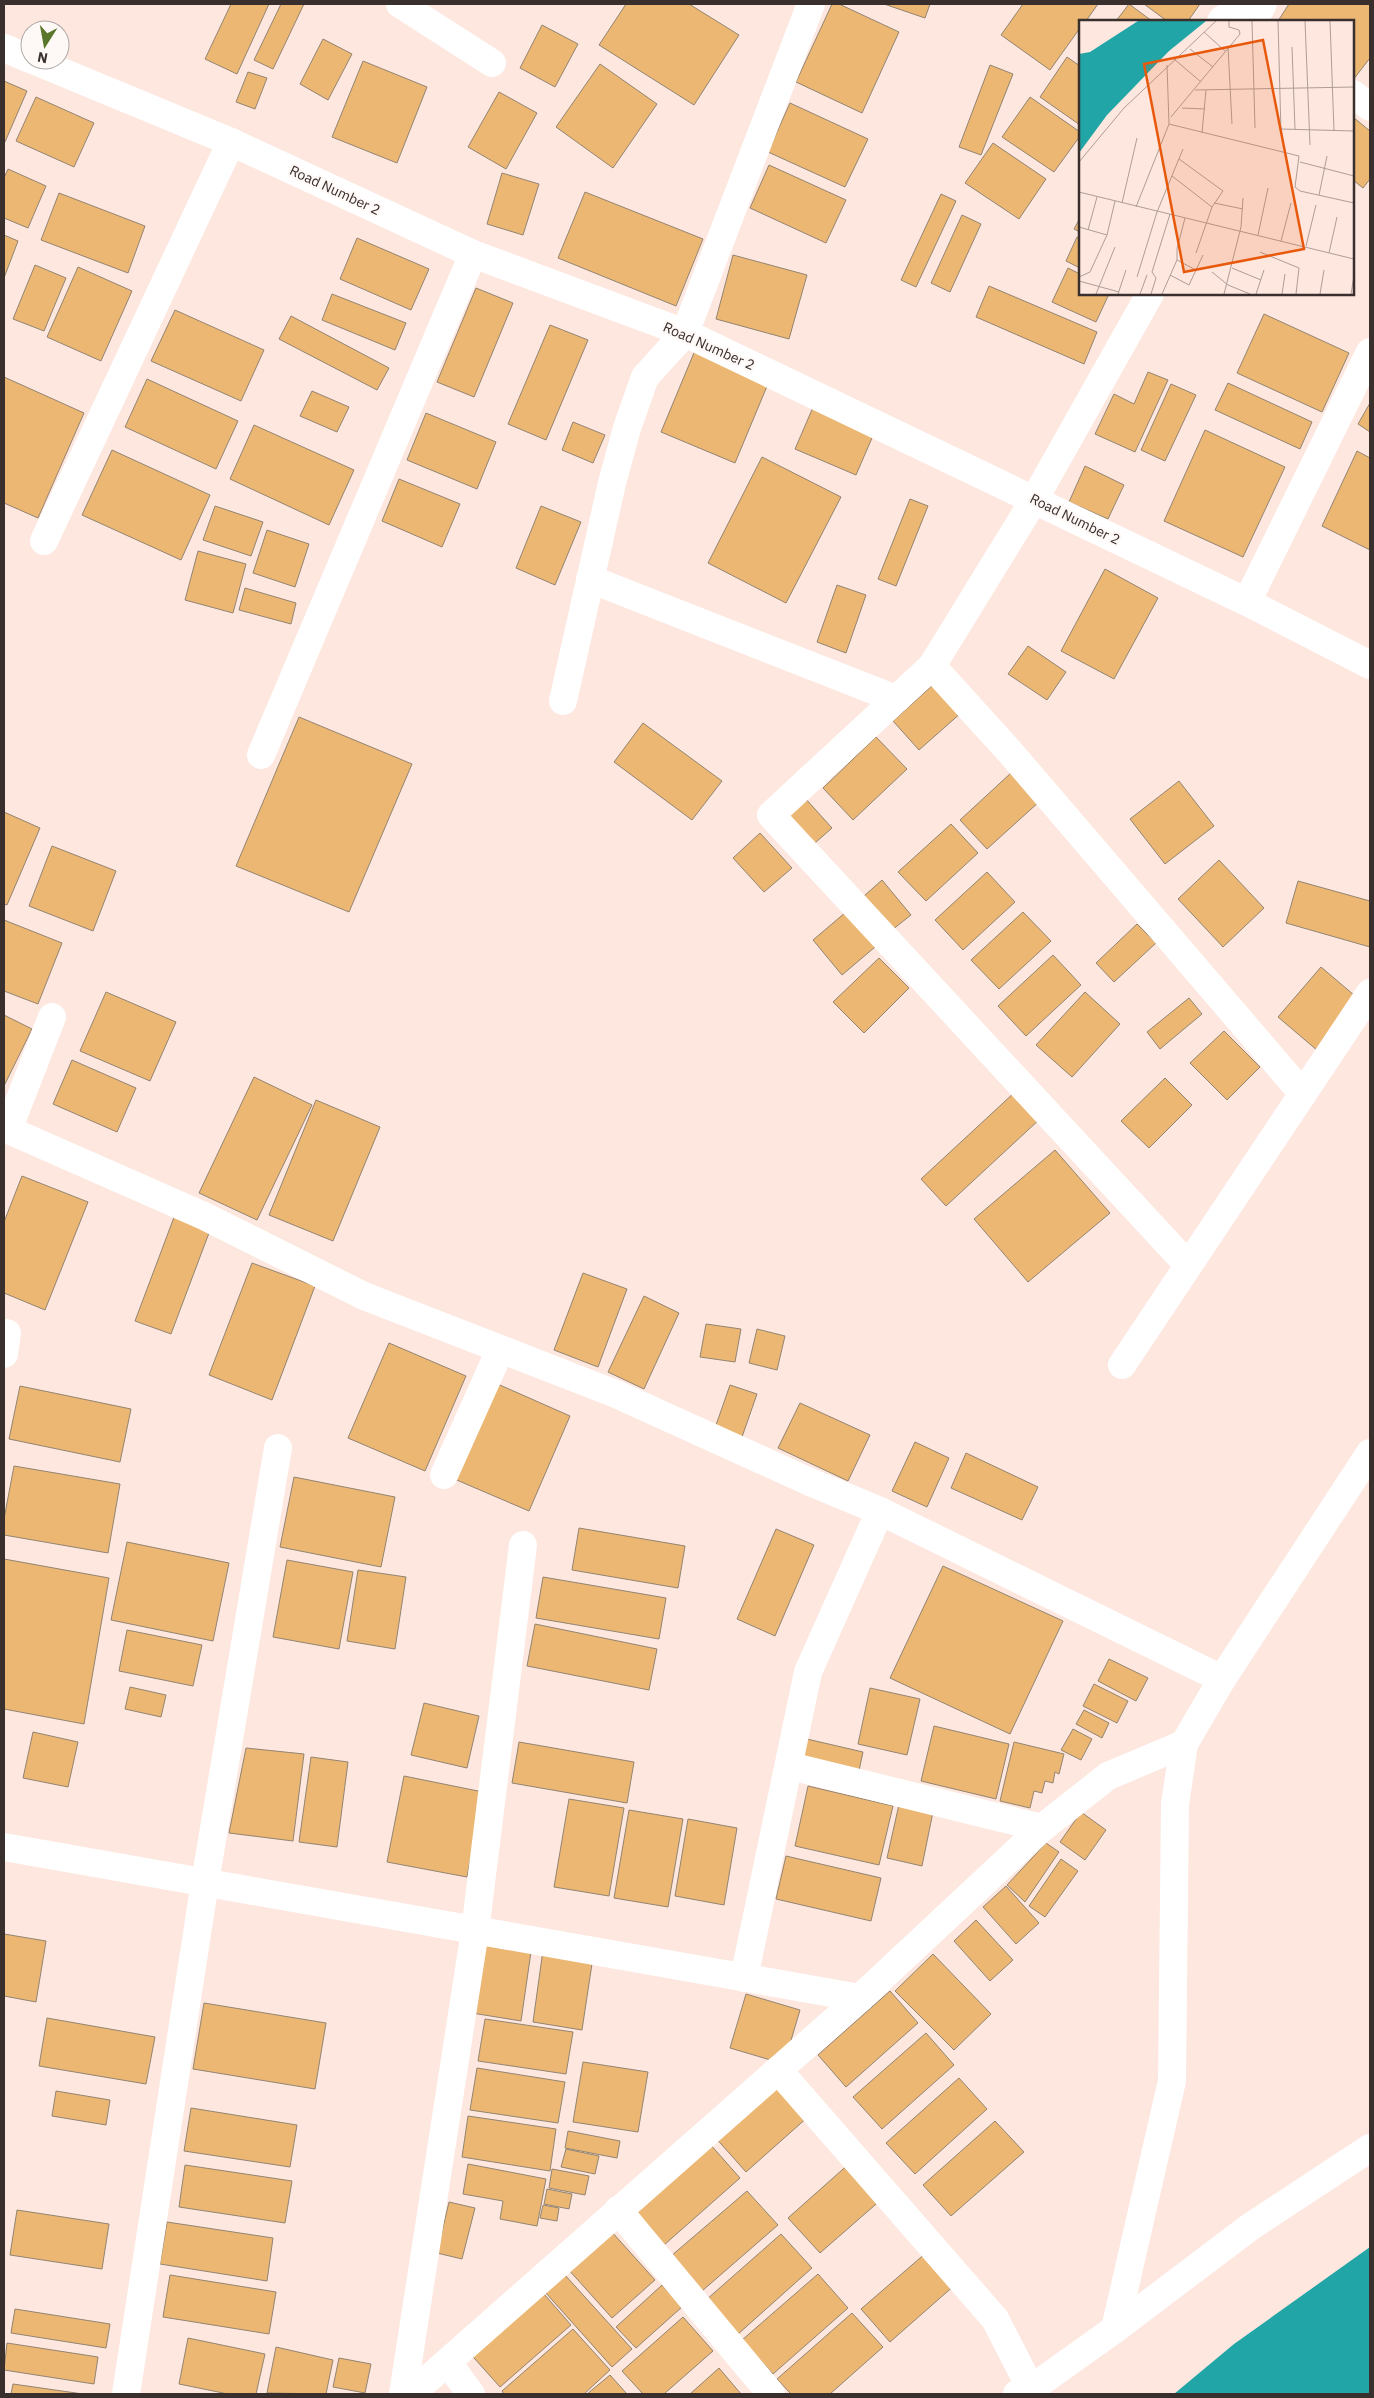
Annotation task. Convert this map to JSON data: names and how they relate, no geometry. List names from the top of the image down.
{
  "streets": {
    "street": ["Road Number 2"]
  },
  "north": "bottom"
}
